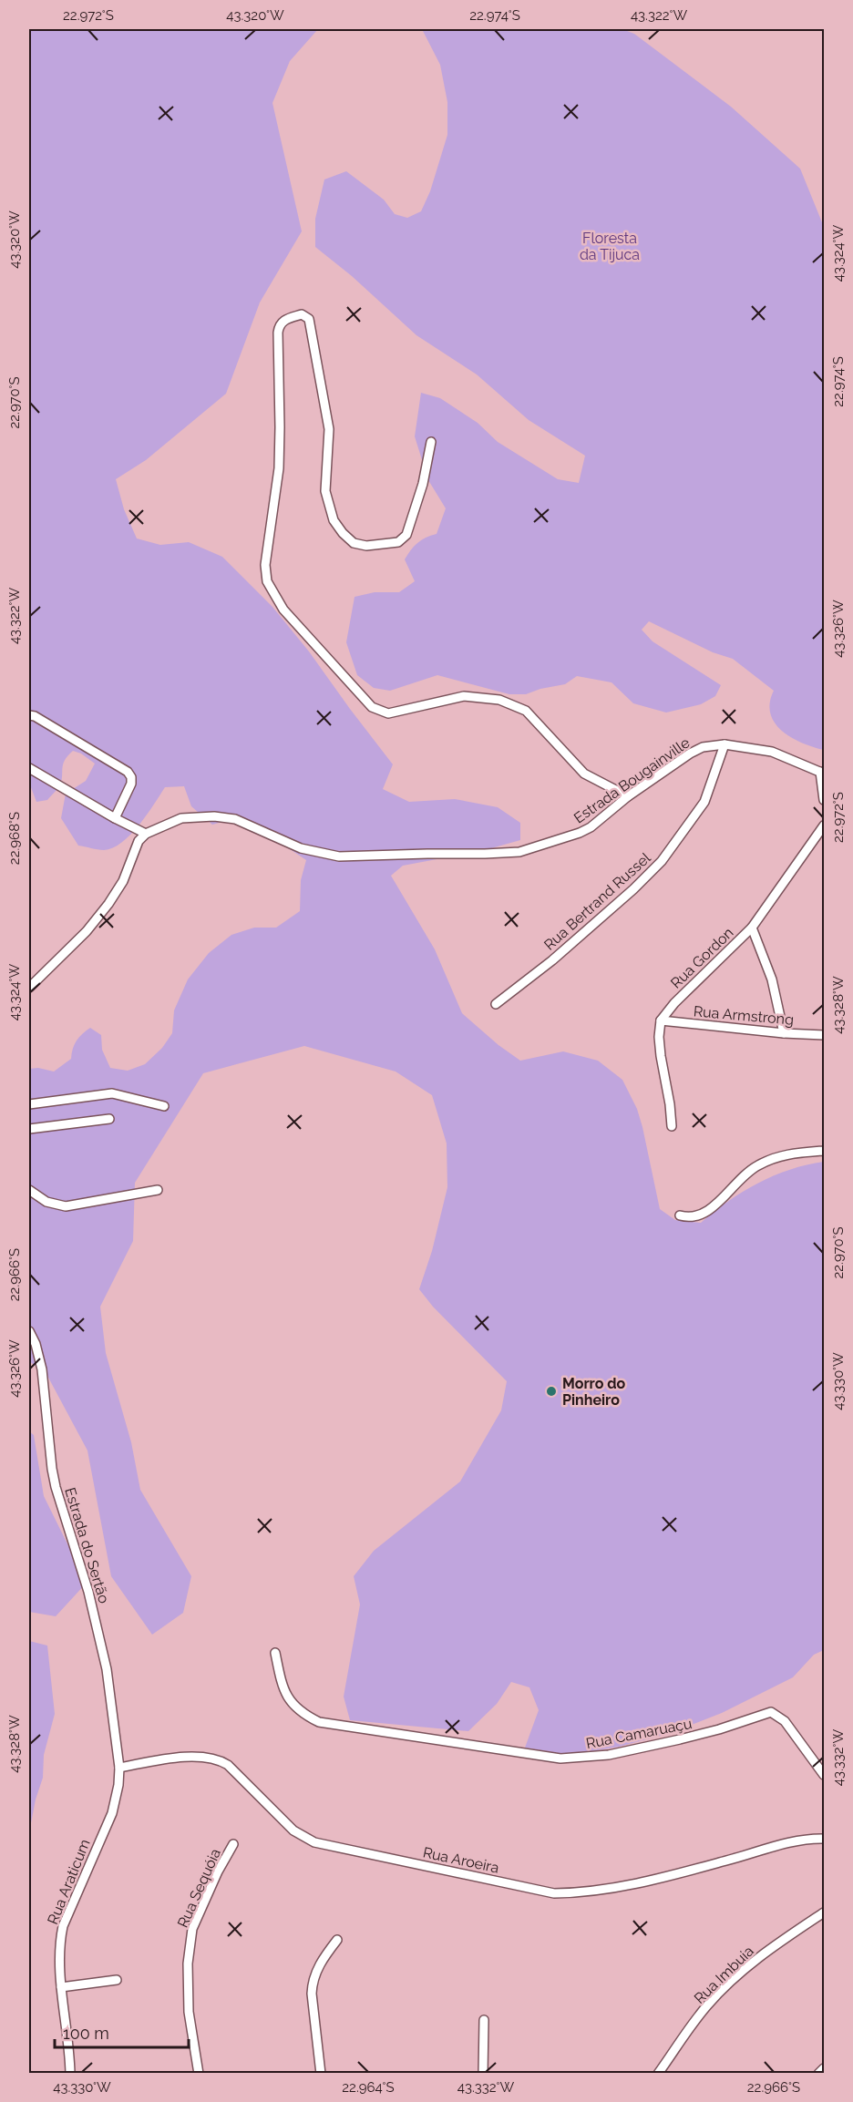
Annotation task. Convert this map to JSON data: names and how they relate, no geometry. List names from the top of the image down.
{
  "streets": {
    "street": [
      "Estrada Bougainville",
      "Rua Bertrand Russel",
      "Rua Gordon",
      "Rua Armstrong",
      "Estrada do Sertão",
      "Rua Camaruaçu",
      "Rua Aroeira",
      "Rua Araticum",
      "Rua Sequóia",
      "Rua Imbuia"
    ]
  },
  "crossings": [
    ["Estrada Bougainville", "Rua Bertrand Russel"],
    ["Rua Gordon", "Rua Armstrong"],
    ["Estrada do Sertão", "Rua Aroeira"],
    ["Estrada do Sertão", "Rua Araticum"],
    ["Rua Aroeira", "Rua Araticum"]
  ],
  "parks": ["Floresta da Tijuca"],
  "places": ["Morro do Pinheiro"],
  "scale_bar": "100 m",
  "coordinates": [
    "22.972°S",
    "43.320°W",
    "22.974°S",
    "43.322°W",
    "43.324°W",
    "22.970°S",
    "43.326°W",
    "22.968°S",
    "43.328°W",
    "22.966°S",
    "43.330°W",
    "43.332°W",
    "22.964°S"
  ]
}
